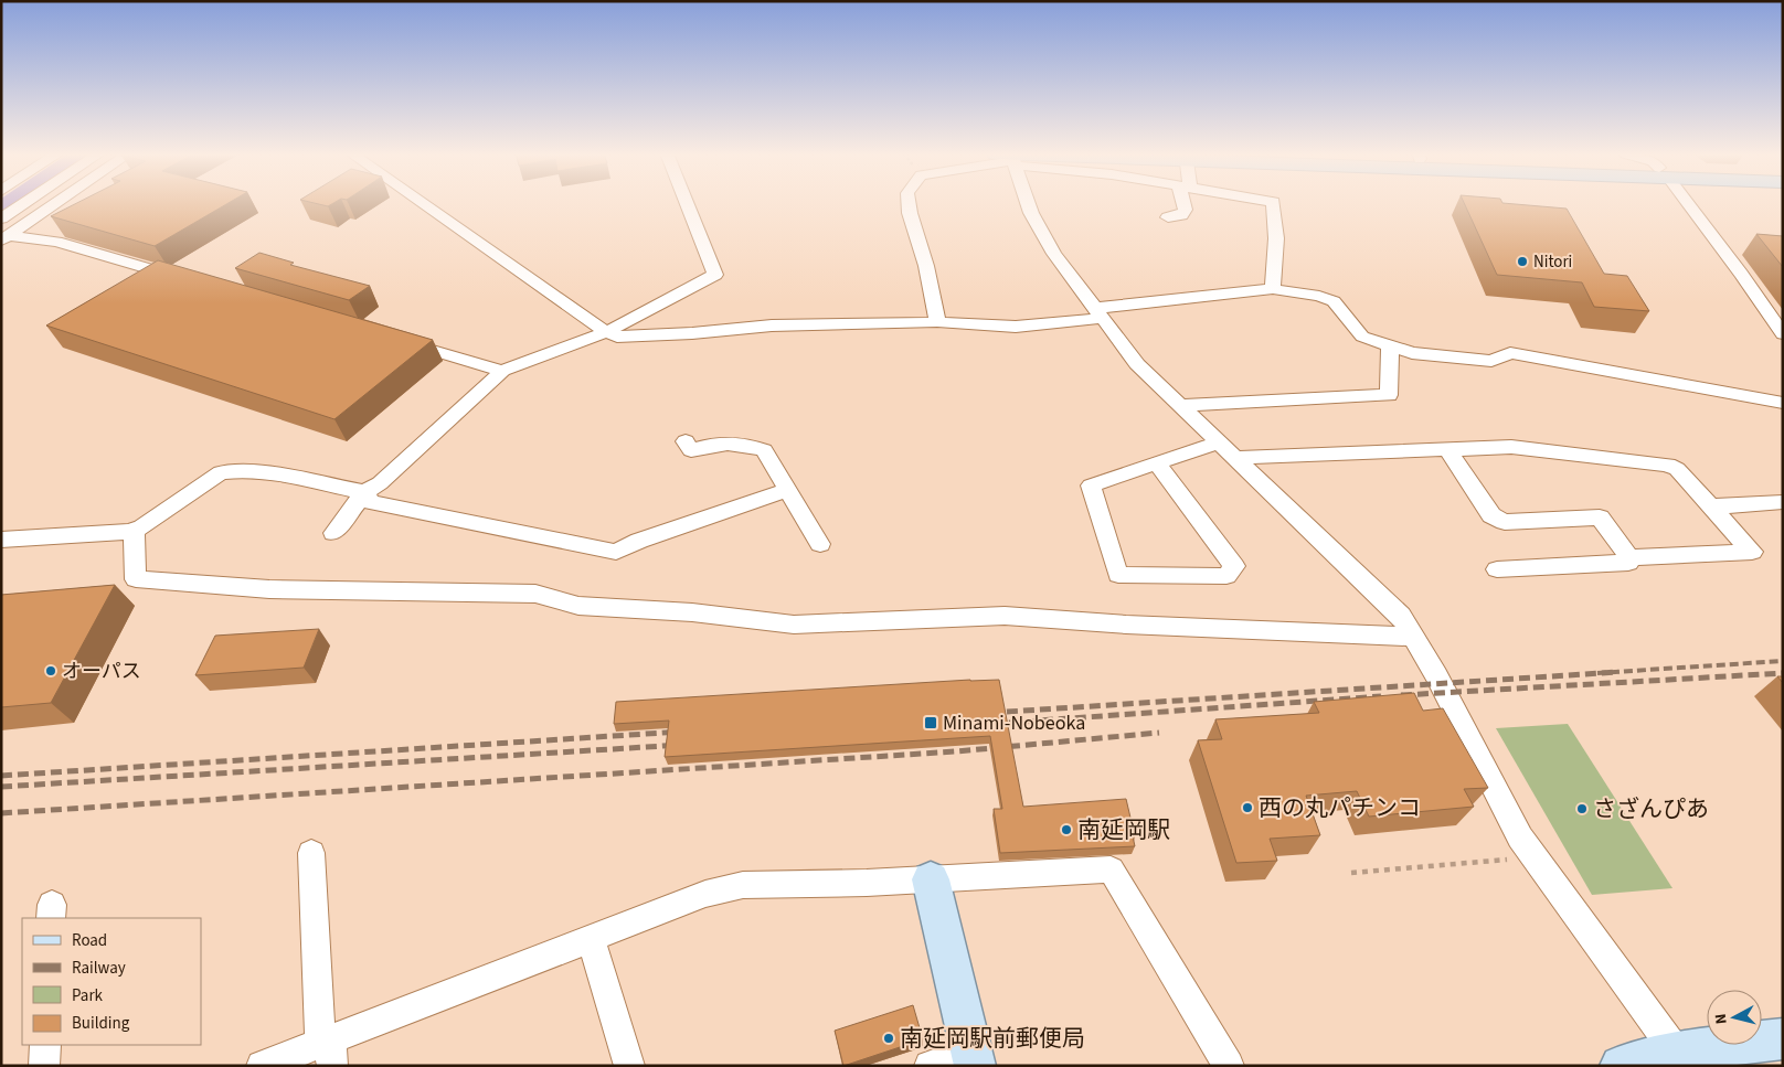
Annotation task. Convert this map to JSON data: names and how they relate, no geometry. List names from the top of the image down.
{
  "places": {
    "other": [
      "Nitori",
      "オーパス",
      "西の丸パチンコ",
      "さざんぴあ",
      "南延岡駅",
      "南延岡駅前郵便局"
    ],
    "transit": ["Minami-Nobeoka"]
  },
  "legend": [
    "Road",
    "Railway",
    "Park",
    "Building"
  ],
  "north": "left"
}
